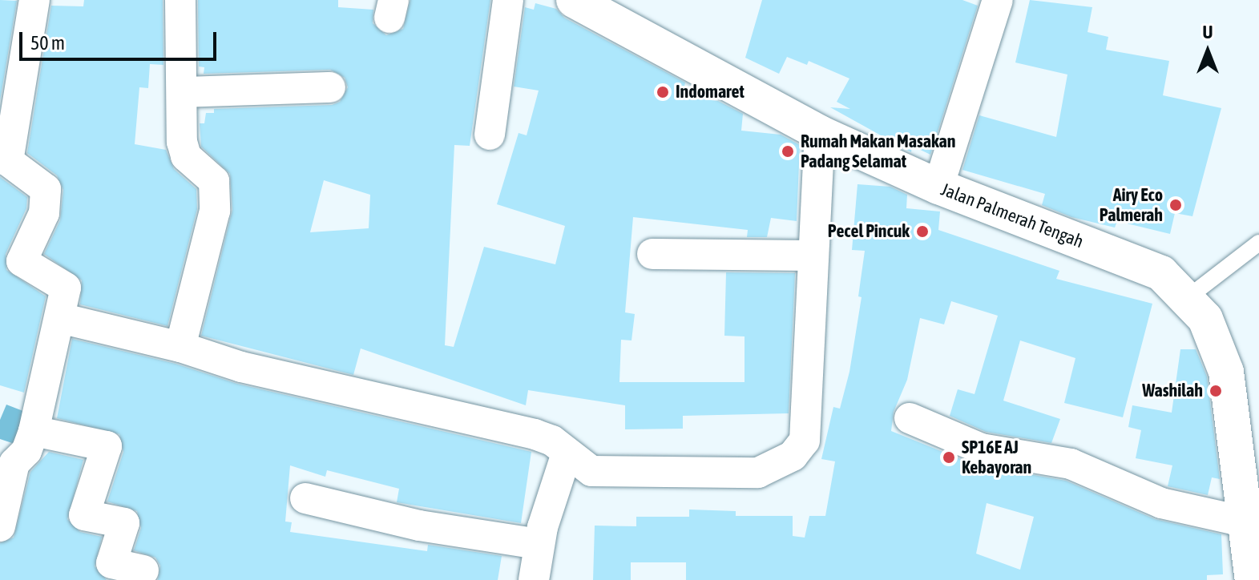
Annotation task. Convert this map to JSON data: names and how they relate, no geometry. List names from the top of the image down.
{
  "streets": {
    "street": ["Jalan Palmerah Tengah"]
  },
  "places": [
    "Indomaret",
    "Rumah Makan Masakan Padang Selamat",
    "Airy Eco Palmerah",
    "Pecel Pincuk",
    "Washilah",
    "SP16E AJ Kebayoran"
  ],
  "scale_bar": "50 m",
  "north": "top"
}
